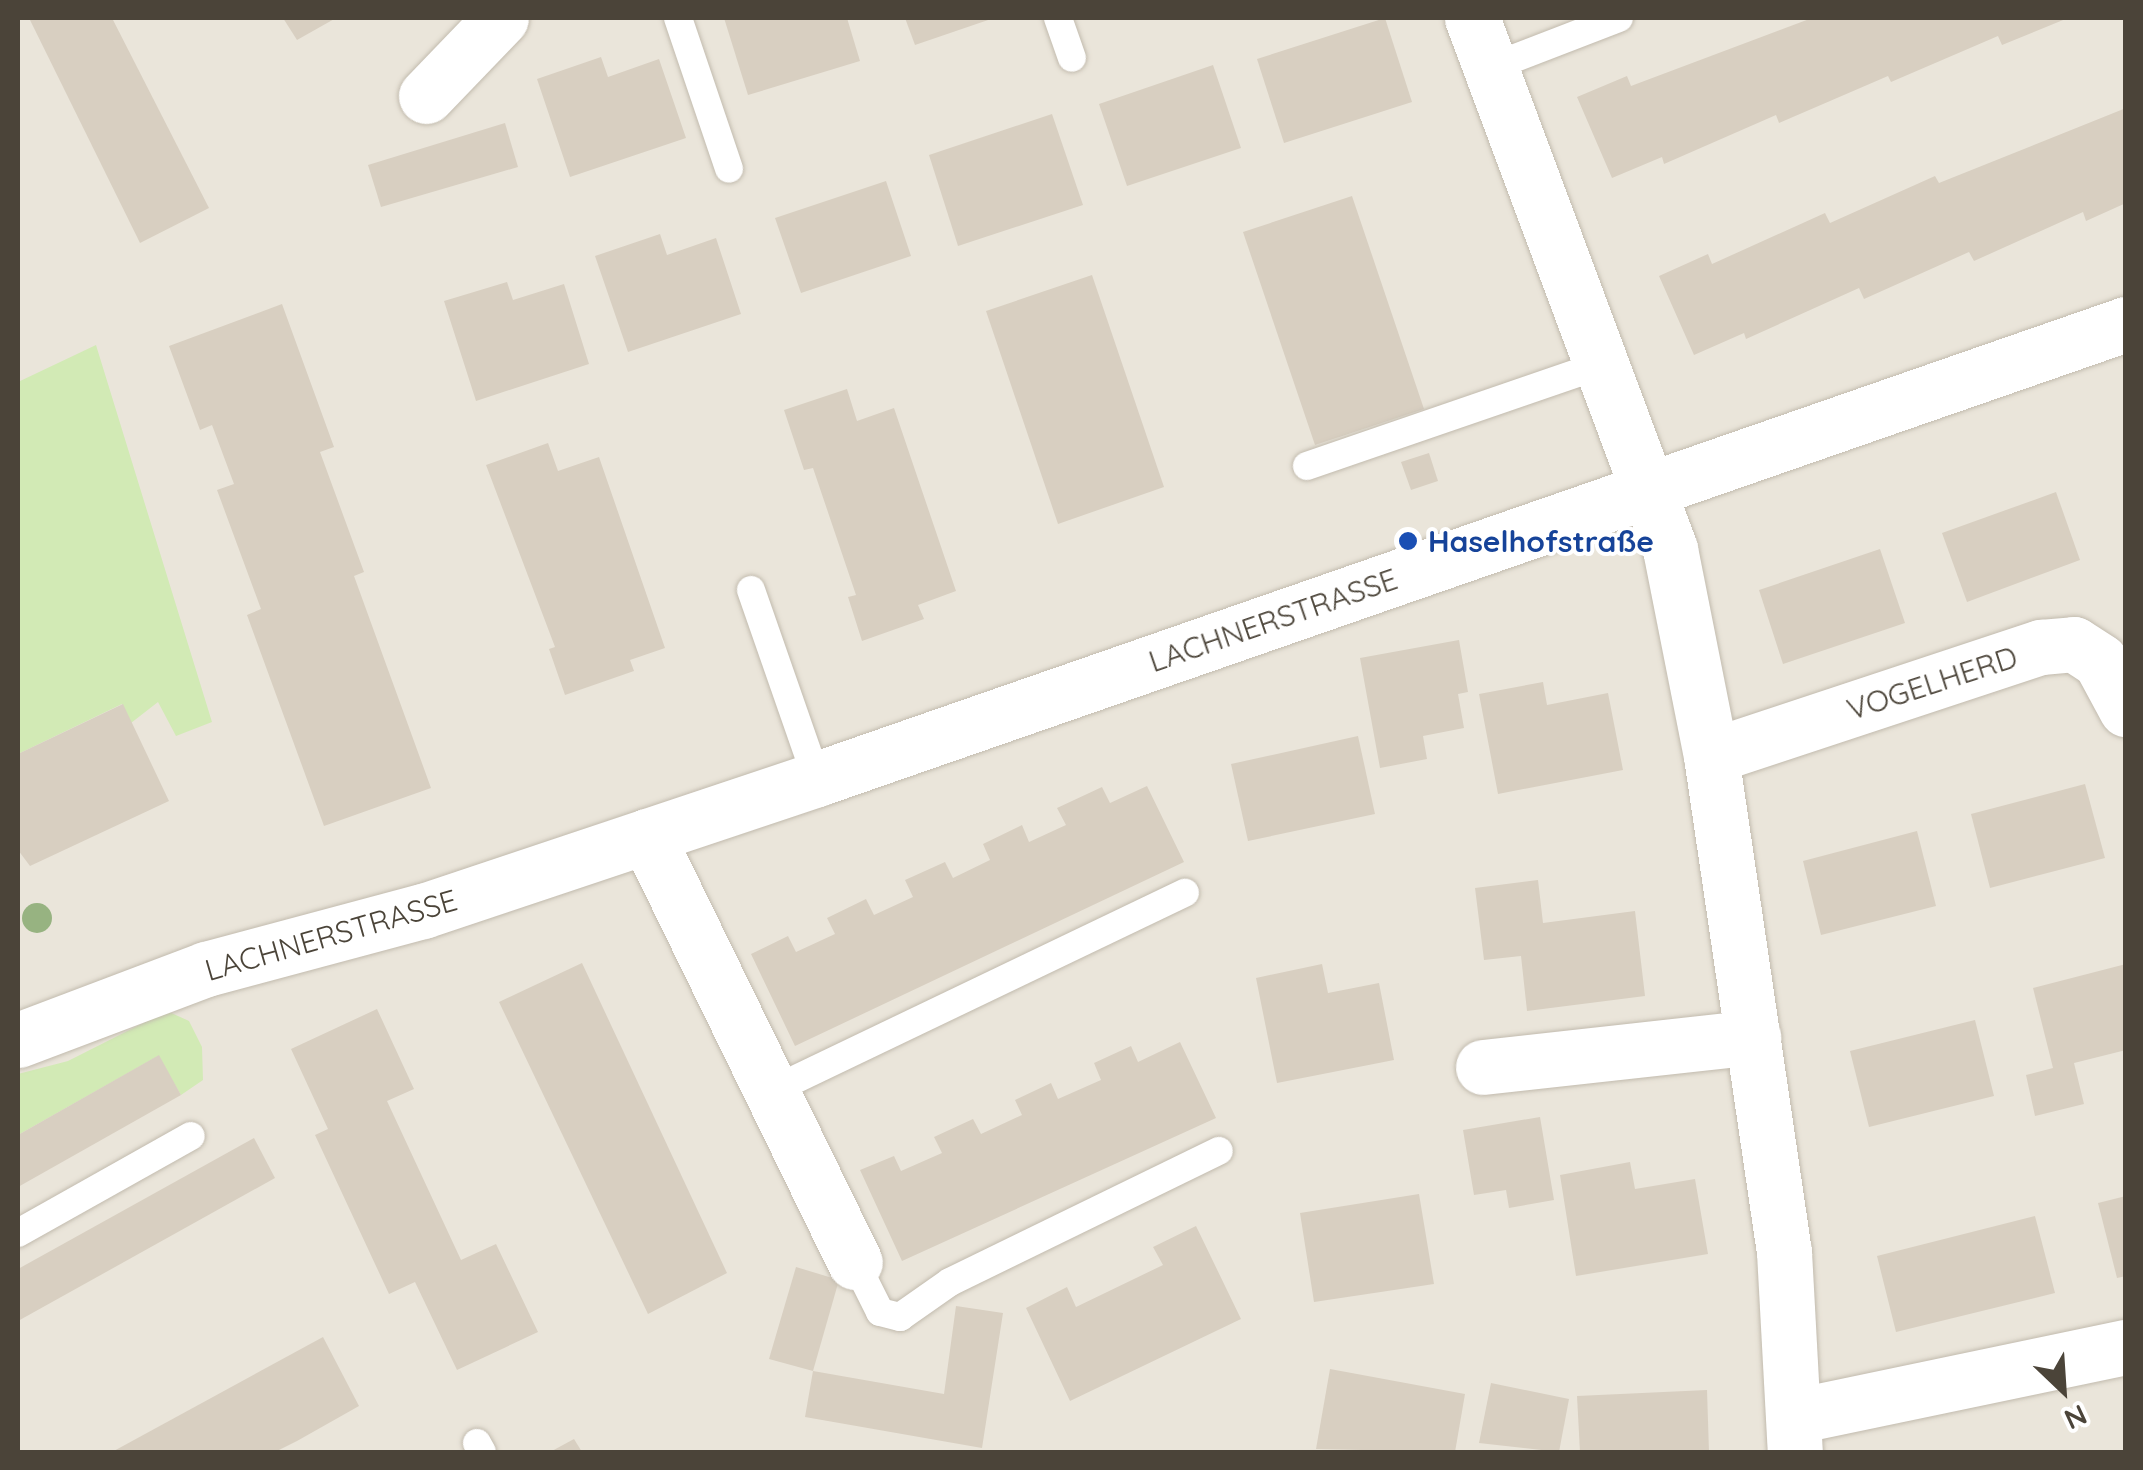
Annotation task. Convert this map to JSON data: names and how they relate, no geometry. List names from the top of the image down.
{
  "streets": {
    "street": ["LACHNERSTRASSE", "VOGELHERD"]
  },
  "places": ["Haselhofstraße"],
  "north": "bottom right"
}
